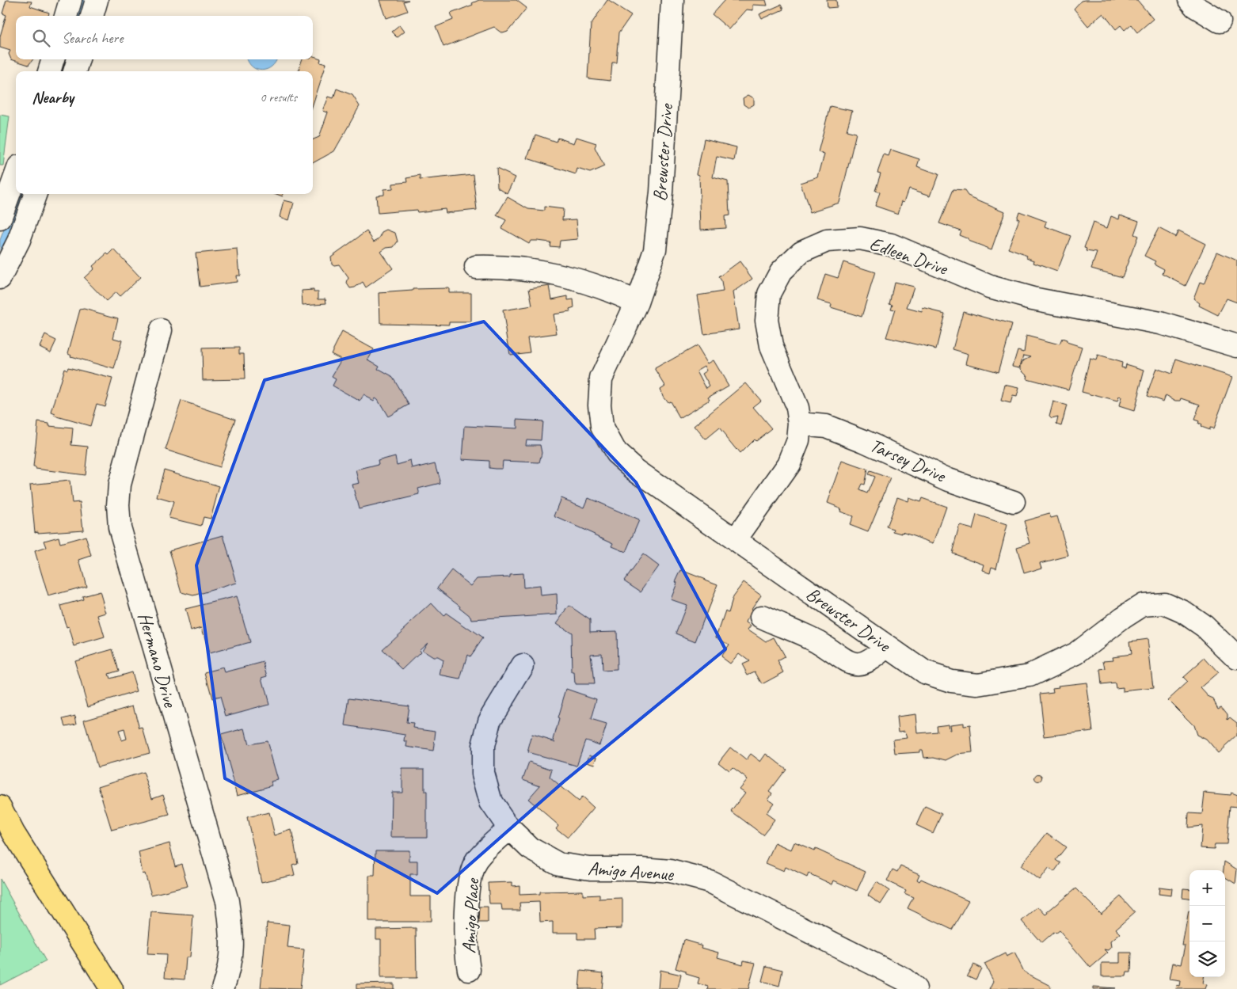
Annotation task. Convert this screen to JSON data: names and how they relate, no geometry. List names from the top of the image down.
{
  "streets": {
    "street": [
      "Brewster Drive",
      "Edleen Drive",
      "Tarsey Drive",
      "Hermano Drive",
      "Amigo Avenue",
      "Amigo Place"
    ]
  },
  "crossings": [
    ["Brewster Drive", "Edleen Drive"],
    ["Edleen Drive", "Tarsey Drive"],
    ["Amigo Avenue", "Amigo Place"]
  ],
  "page": {
    "search": "Search here",
    "heading": ["Nearby", "0 results"],
    "map_buttons": ["+", "−"]
  }
}
